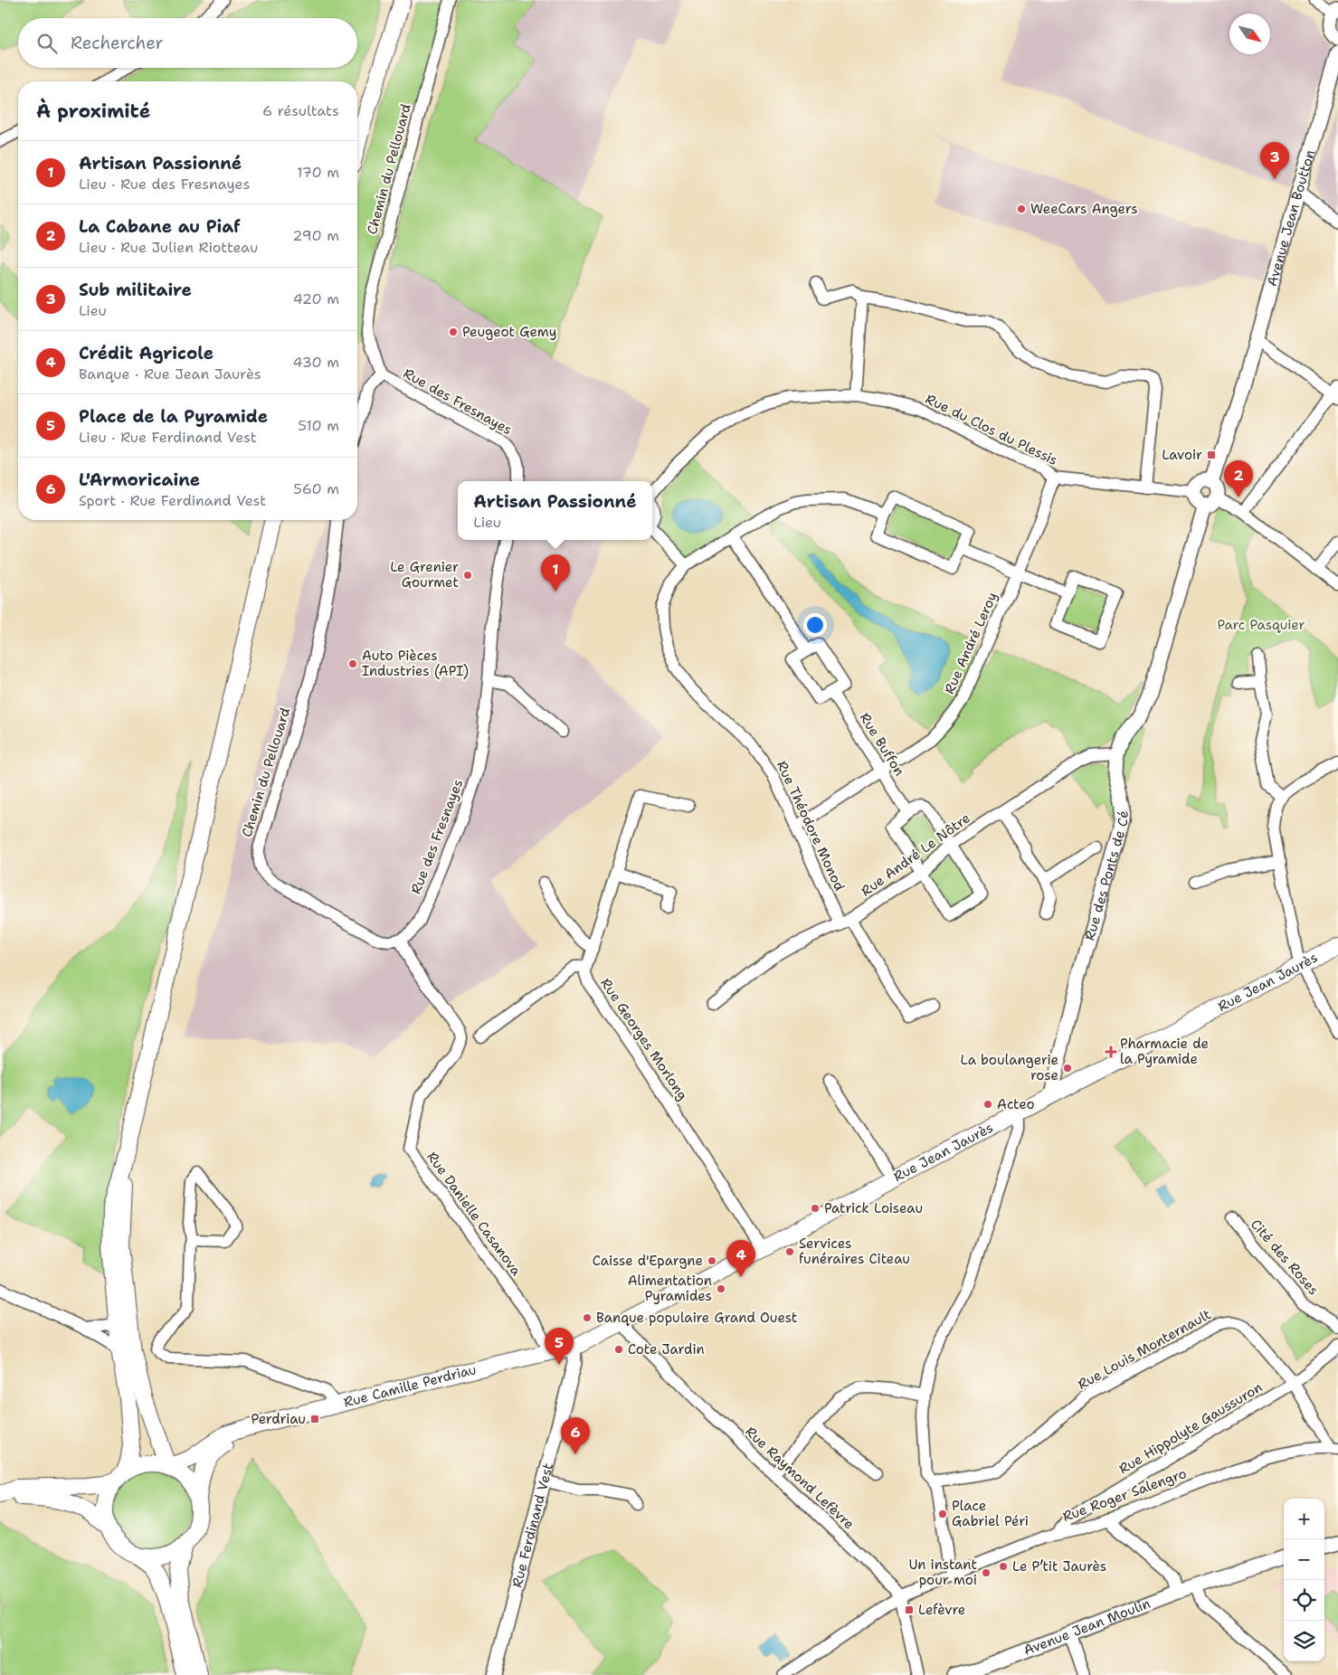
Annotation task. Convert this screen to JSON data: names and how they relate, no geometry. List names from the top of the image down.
{
  "streets": {
    "main road": ["Rue Jean Jaurès", "Rue Camille Perdriau"],
    "street": [
      "Chemin du Pellouard",
      "Avenue Jean Boutton",
      "Rue des Fresnayes",
      "Rue du Clos du Plessis",
      "Rue André Leroy",
      "Rue Buffon",
      "Rue Théodore Monod",
      "Rue André Le Nôtre",
      "Rue des Ponts de Cé",
      "Rue Georges Morlong",
      "Rue Danielle Casanova",
      "Cité des Roses",
      "Rue Louis Monternault",
      "Rue Hippolyte Gaussuron",
      "Rue Raymond Lefèvre",
      "Rue Roger Salengro",
      "Rue Ferdinand Vest",
      "Avenue Jean Moulin"
    ]
  },
  "crossings": [
    ["Chemin du Pellouard", "Rue des Fresnayes"],
    ["Chemin du Pellouard", "Rue Danielle Casanova"],
    ["Avenue Jean Boutton", "Rue du Clos du Plessis"],
    ["Avenue Jean Boutton", "Rue des Ponts de Cé"],
    ["Rue des Fresnayes", "Rue Danielle Casanova"],
    ["Rue du Clos du Plessis", "Rue André Leroy"],
    ["Rue du Clos du Plessis", "Rue des Ponts de Cé"],
    ["Rue André Leroy", "Rue Buffon"],
    ["Rue André Leroy", "Rue Théodore Monod"],
    ["Rue Théodore Monod", "Rue André Le Nôtre"],
    ["Rue André Le Nôtre", "Rue des Ponts de Cé"],
    ["Rue des Ponts de Cé", "Rue Jean Jaurès"],
    ["Rue Jean Jaurès", "Rue Georges Morlong"],
    ["Rue Jean Jaurès", "Rue Camille Perdriau"],
    ["Rue Jean Jaurès", "Rue Raymond Lefèvre"],
    ["Rue Jean Jaurès", "Rue Ferdinand Vest"],
    ["Rue Danielle Casanova", "Rue Camille Perdriau"],
    ["Rue Louis Monternault", "Rue Hippolyte Gaussuron"],
    ["Rue Louis Monternault", "Rue Roger Salengro"],
    ["Rue Camille Perdriau", "Rue Ferdinand Vest"],
    ["Rue Hippolyte Gaussuron", "Rue Roger Salengro"],
    ["Rue Raymond Lefèvre", "Rue Roger Salengro"]
  ],
  "parks": ["Parc Pasquier"],
  "places": {
    "other": [
      "WeeCars Angers",
      "Peugeot Gemy",
      "Le Grenier Gourmet",
      "Auto Pièces Industries (API)",
      "La boulangerie rose",
      "Acteo",
      "Patrick Loiseau",
      "Services funéraires Citeau",
      "Caisse d'Epargne",
      "Alimentation Pyramides",
      "Banque populaire Grand Ouest",
      "Cote Jardin",
      "Place Gabriel Péri",
      "Le P’tit Jaurès",
      "Un instant pour moi"
    ],
    "transit": ["Lavoir", "Perdriau", "Lefèvre"],
    "health": ["Pharmacie de la Pyramide"]
  },
  "north": "bottom right",
  "page": {
    "search": "Rechercher",
    "heading": ["À proximité", "6 résultats"],
    "list": [
      {
        "mark": "1",
        "name": "Artisan Passionné",
        "note": "Lieu · Rue des Fresnayes",
        "value": "170 m"
      },
      {
        "mark": "2",
        "name": "La Cabane au Piaf",
        "note": "Lieu · Rue Julien Riotteau",
        "value": "290 m"
      },
      {
        "mark": "3",
        "name": "Sub militaire",
        "note": "Lieu",
        "value": "420 m"
      },
      {
        "mark": "4",
        "name": "Crédit Agricole",
        "note": "Banque · Rue Jean Jaurès",
        "value": "430 m"
      },
      {
        "mark": "5",
        "name": "Place de la Pyramide",
        "note": "Lieu · Rue Ferdinand Vest",
        "value": "510 m"
      },
      {
        "mark": "6",
        "name": "L'Armoricaine",
        "note": "Sport · Rue Ferdinand Vest",
        "value": "560 m"
      }
    ],
    "pins": [
      "3",
      "2",
      "1",
      "4",
      "5",
      "6"
    ],
    "popup": ["Artisan Passionné", "Lieu"],
    "map_buttons": ["+", "−"]
  }
}
